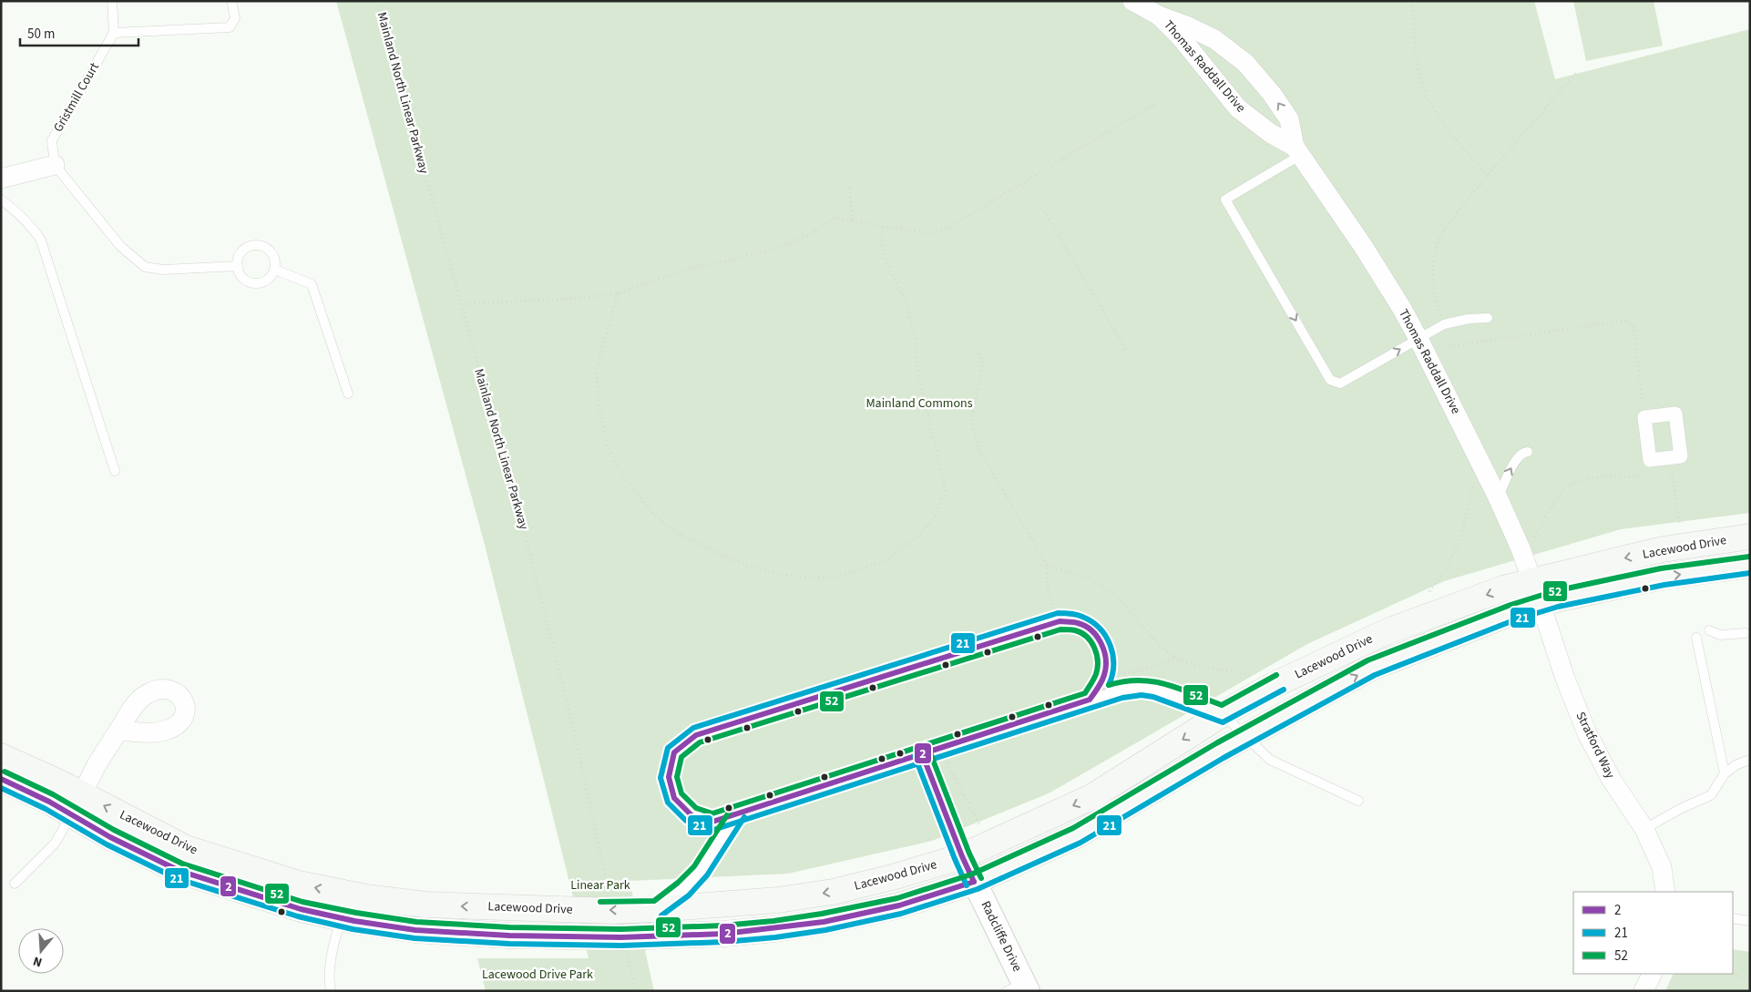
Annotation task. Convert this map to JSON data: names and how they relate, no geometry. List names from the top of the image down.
{
  "streets": {
    "main road": ["Lacewood Drive"],
    "street": ["Thomas Raddall Drive", "Stratford Way", "Radcliffe Drive"],
    "lane": ["Gristmill Court"],
    "path": ["Mainland North Linear Parkway"]
  },
  "crossings": [
    ["Thomas Raddall Drive", "Lacewood Drive"],
    ["Thomas Raddall Drive", "Stratford Way"],
    ["Lacewood Drive", "Stratford Way"],
    ["Lacewood Drive", "Radcliffe Drive"]
  ],
  "parks": ["Mainland Commons", "Linear Park", "Lacewood Drive Park"],
  "lines": ["transit line 52", "transit line 21", "transit line 2"],
  "legend": ["2", "21", "52"],
  "scale_bar": "50 m",
  "north": "bottom"
}
